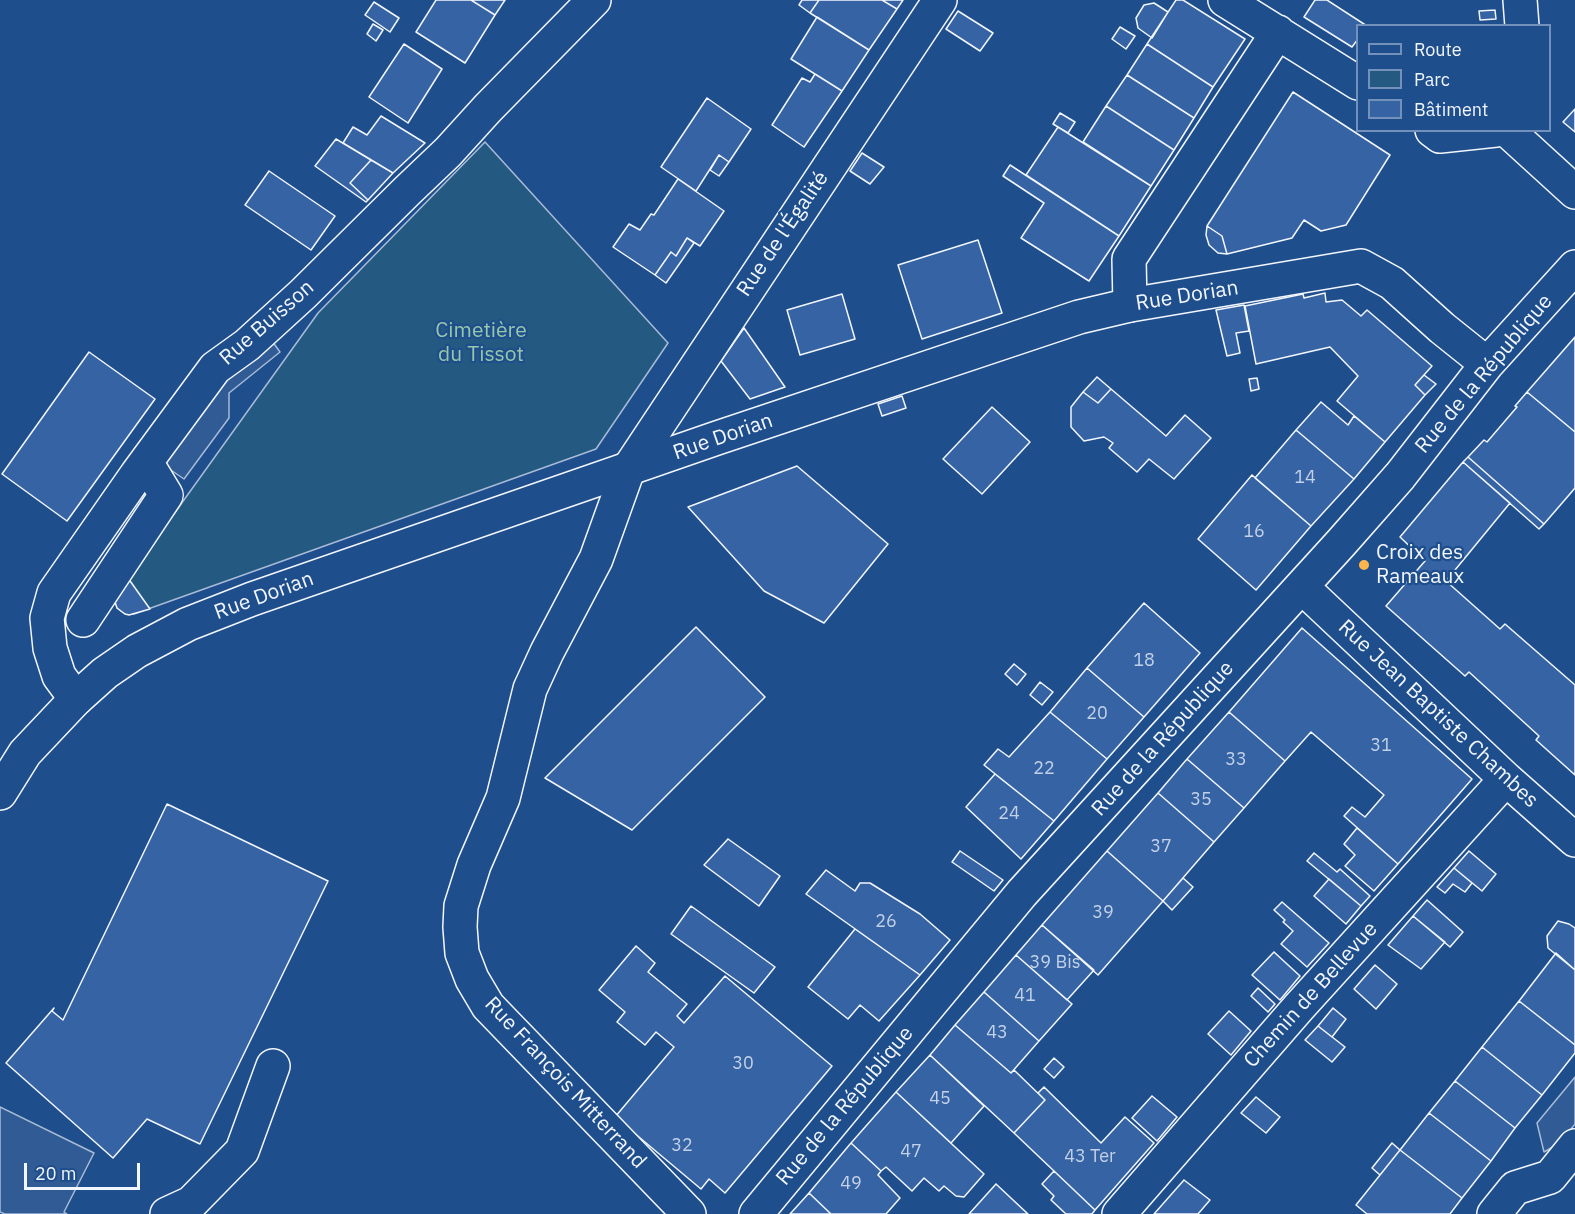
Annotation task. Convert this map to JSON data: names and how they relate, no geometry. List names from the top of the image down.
{
  "streets": {
    "street": [
      "Rue de l'Égalité",
      "Rue Dorian",
      "Rue Buisson",
      "Rue de la République",
      "Rue Jean Baptiste Chambes",
      "Chemin de Bellevue",
      "Rue François Mitterrand"
    ]
  },
  "crossings": [
    ["Rue de l'Égalité", "Rue Dorian"],
    ["Rue de l'Égalité", "Rue François Mitterrand"],
    ["Rue Dorian", "Rue Buisson"],
    ["Rue Dorian", "Rue de la République"],
    ["Rue Dorian", "Rue François Mitterrand"],
    ["Rue de la République", "Rue Jean Baptiste Chambes"],
    ["Rue Jean Baptiste Chambes", "Chemin de Bellevue"]
  ],
  "parks": ["Cimetière du Tissot"],
  "places": ["Croix des Rameaux"],
  "house_numbers": [
    "14",
    "16",
    "18",
    "20",
    "31",
    "33",
    "22",
    "35",
    "24",
    "37",
    "39",
    "26",
    "39 Bis",
    "41",
    "43",
    "30",
    "45",
    "32",
    "47",
    "43 Ter",
    "49"
  ],
  "legend": ["Route", "Parc", "Bâtiment"],
  "scale_bar": "20 m"
}
